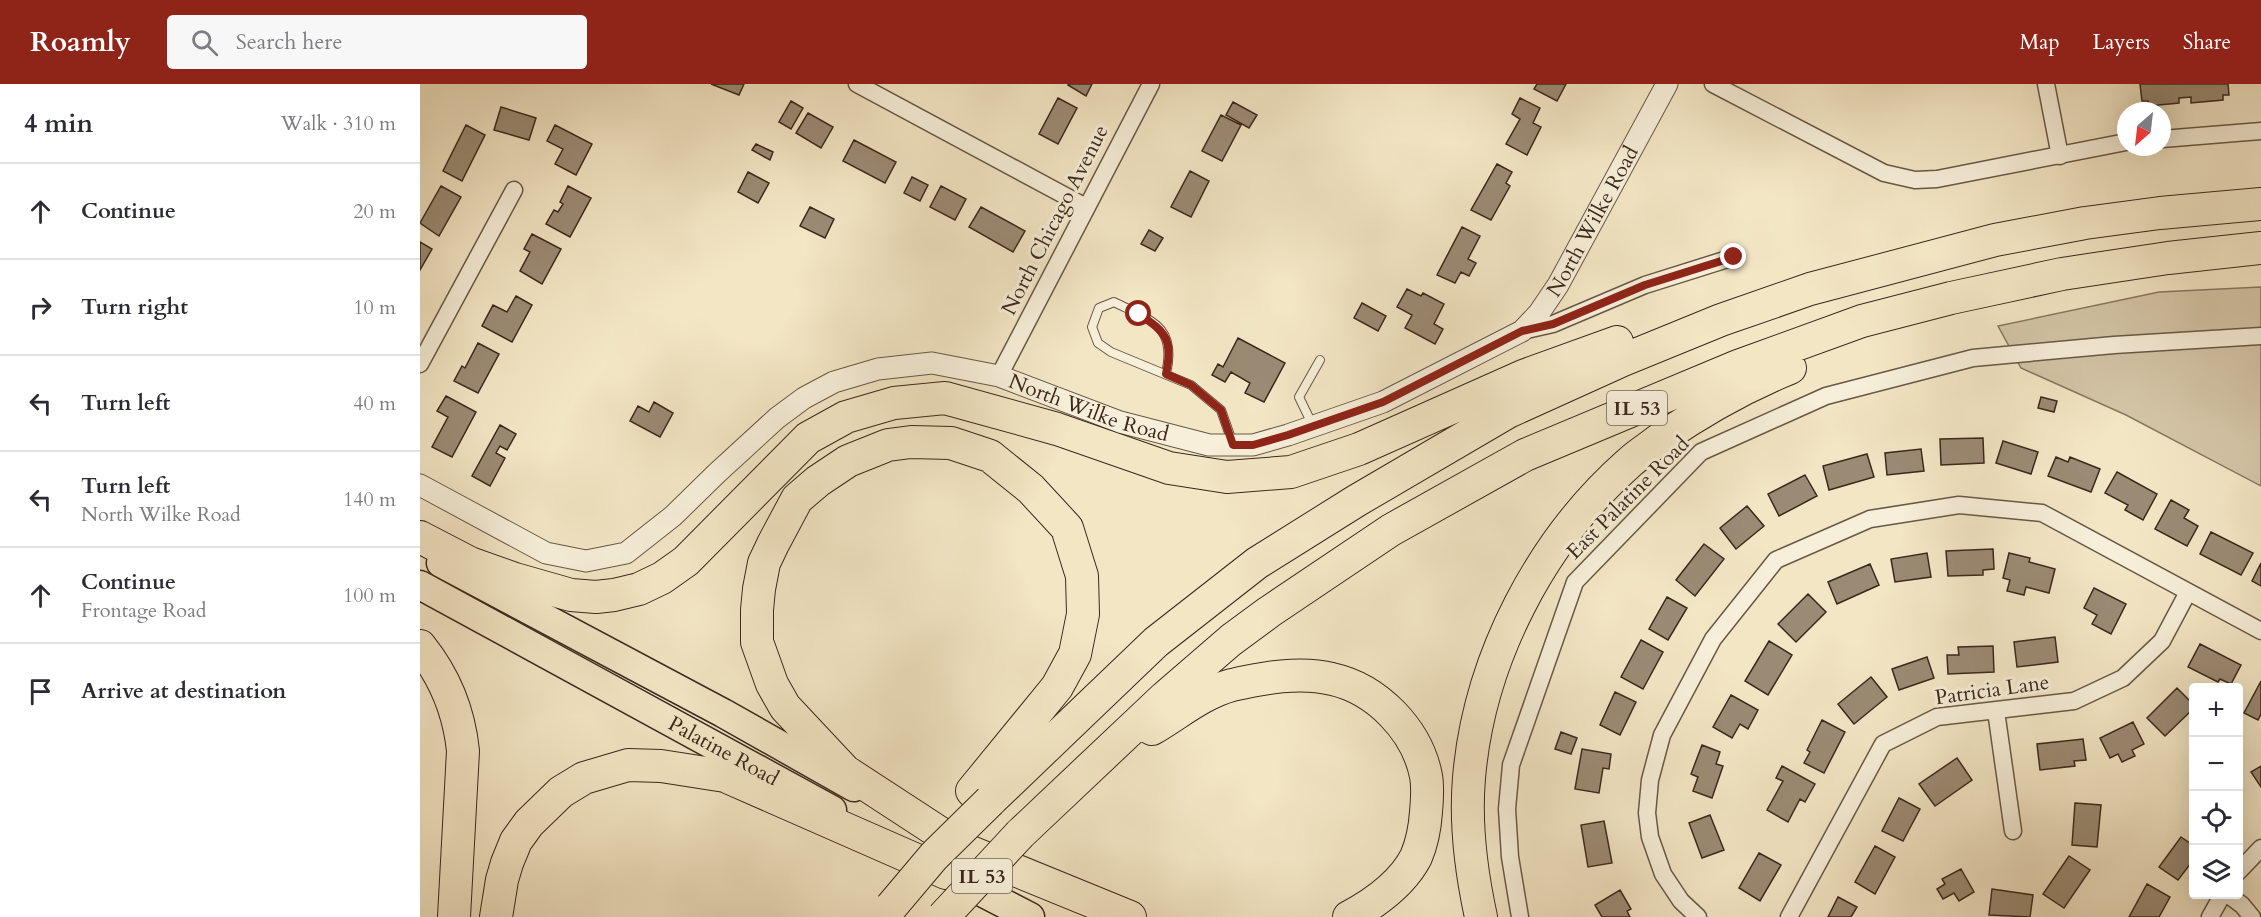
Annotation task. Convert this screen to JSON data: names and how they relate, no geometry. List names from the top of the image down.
{
  "streets": {
    "highway": ["IL 53", "Palatine Road"],
    "street": [
      "North Chicago Avenue",
      "North Wilke Road",
      "East Palatine Road",
      "Patricia Lane"
    ]
  },
  "crossings": [
    ["North Chicago Avenue", "North Wilke Road"],
    ["IL 53", "Palatine Road"]
  ],
  "north": "bottom left",
  "page": {
    "header": "Roamly",
    "search": "Search here",
    "nav": ["Map", "Layers", "Share"],
    "heading": ["4 min", "Walk · 310 m"],
    "list": [
      ["Continue", "20 m"],
      ["Turn right", "10 m"],
      ["Turn left", "40 m"],
      ["Turn left", "North Wilke Road", "140 m"],
      ["Continue", "Frontage Road", "100 m"],
      "Arrive at destination"
    ],
    "map_buttons": ["+", "−"]
  }
}
